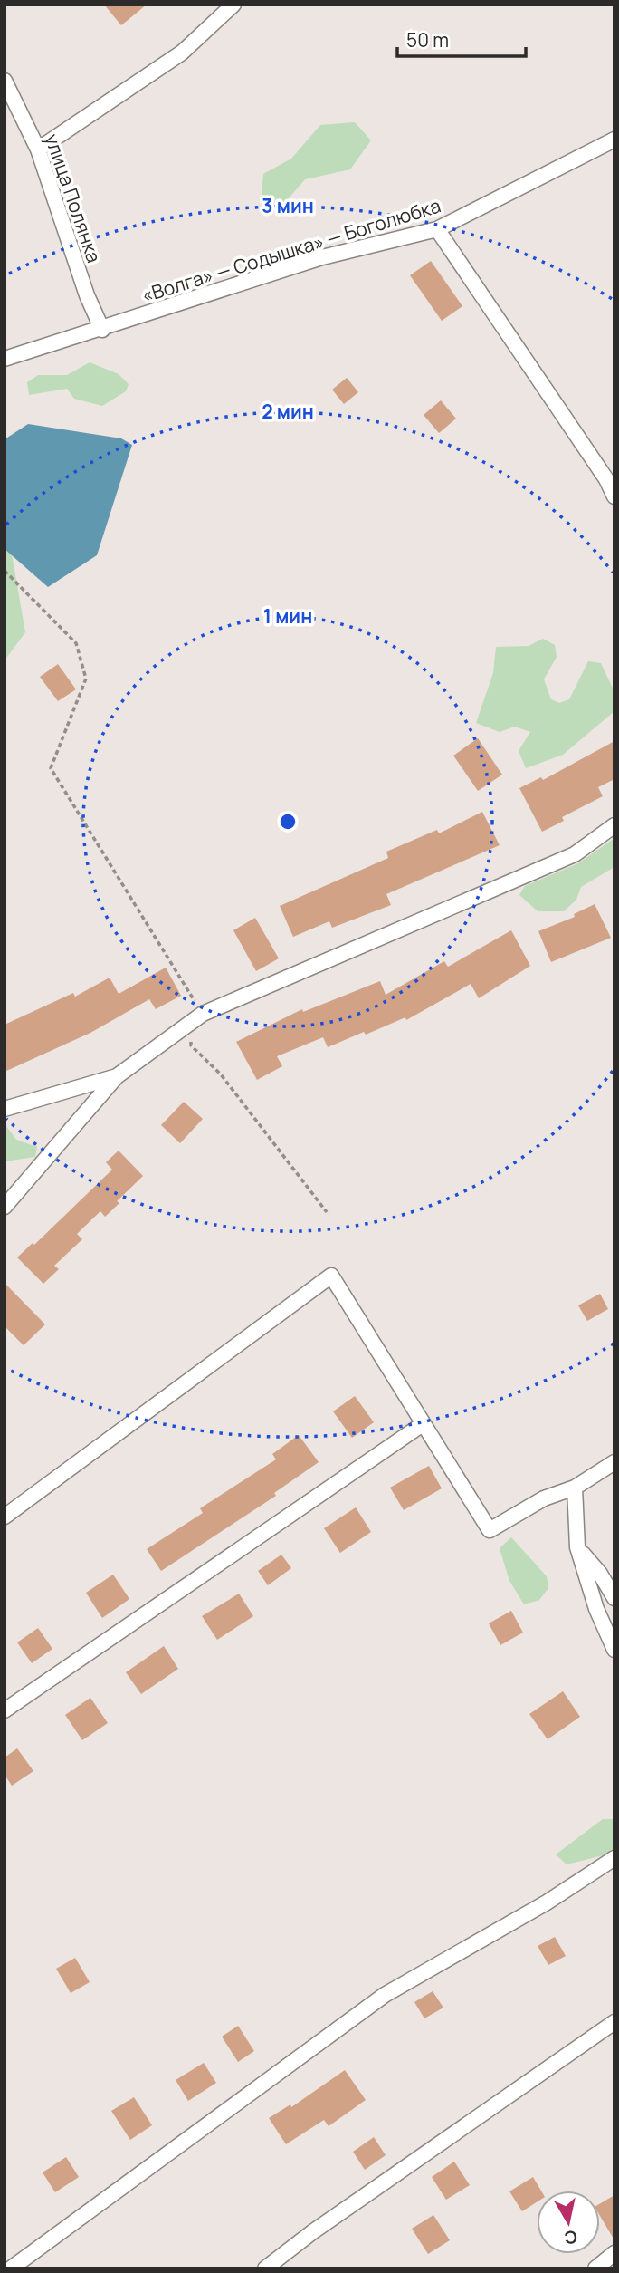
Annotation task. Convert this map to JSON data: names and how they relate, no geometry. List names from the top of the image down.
{
  "streets": {
    "street": ["улица Полянка", "«Волга» — Содышка» — Боголюбка"]
  },
  "crossings": [
    ["улица Полянка", "«Волга» — Содышка» — Боголюбка"]
  ],
  "scale_bar": "50 m",
  "north": "bottom",
  "rings": ["3 мин", "2 мин", "1 мин"]
}
